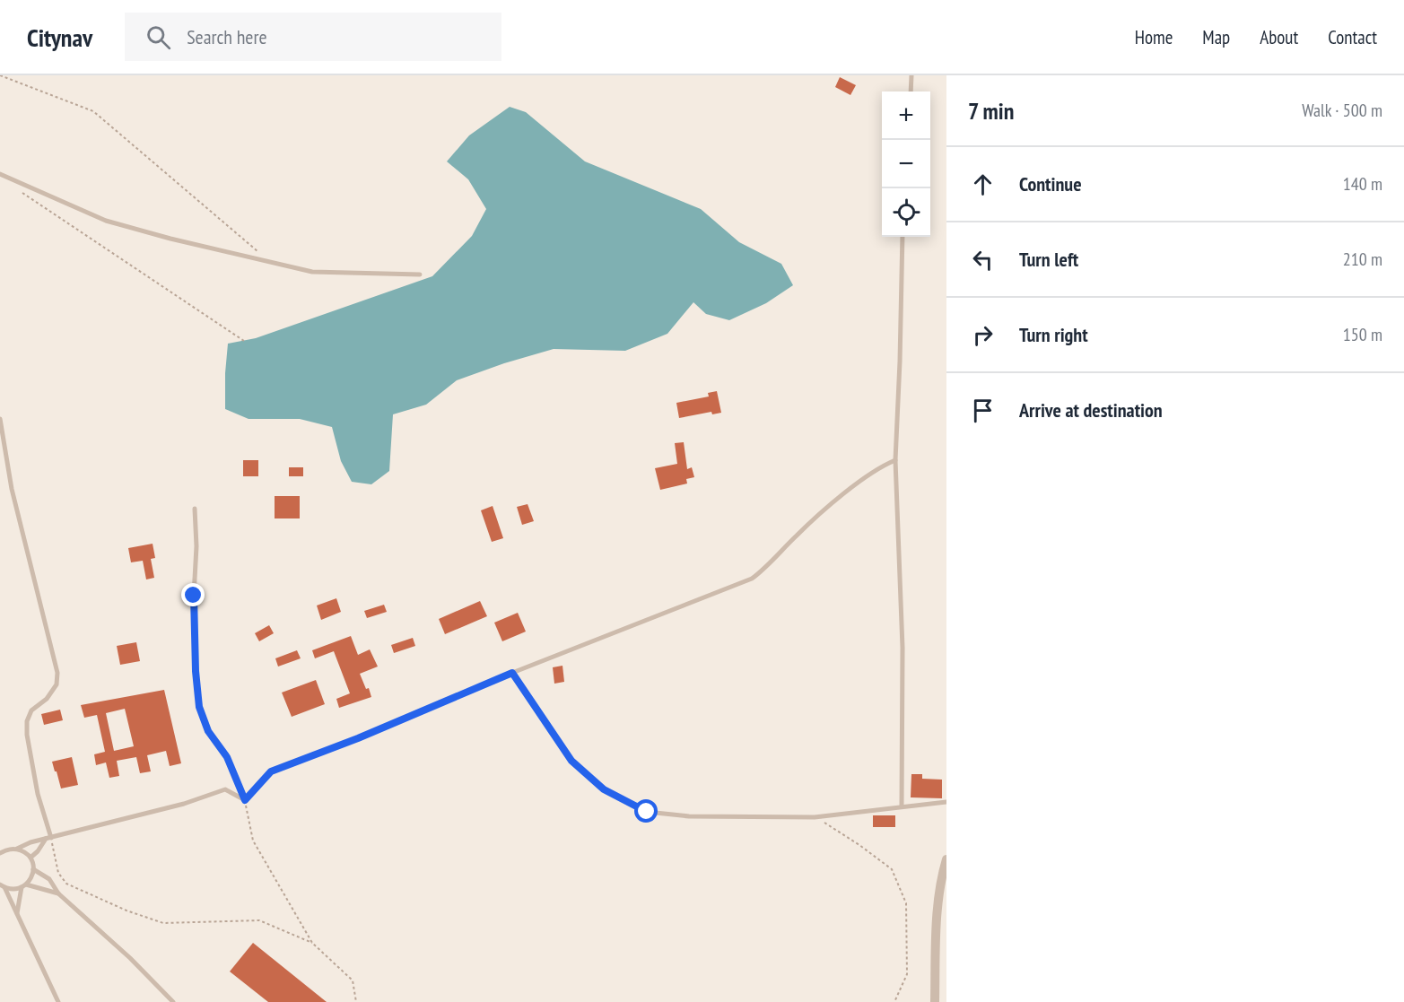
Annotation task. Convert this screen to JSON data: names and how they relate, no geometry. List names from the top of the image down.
{
  "page": {
    "header": "Citynav",
    "search": "Search here",
    "nav": [
      "Home",
      "Map",
      "About",
      "Contact"
    ],
    "heading": ["7 min", "Walk · 500 m"],
    "map_buttons": ["+", "−"],
    "list": [
      ["Continue", "140 m"],
      ["Turn left", "210 m"],
      ["Turn right", "150 m"],
      "Arrive at destination"
    ]
  }
}
